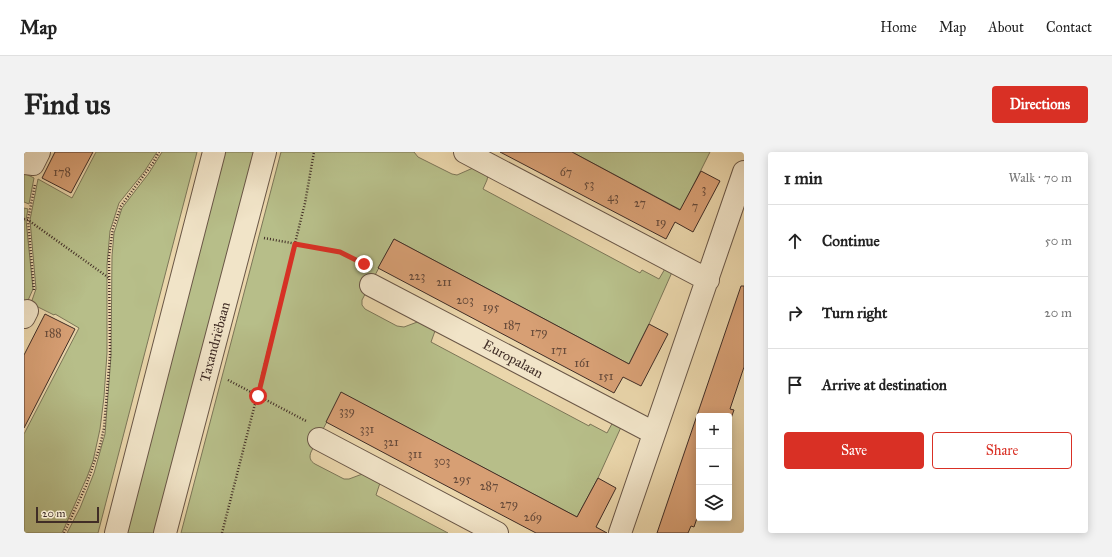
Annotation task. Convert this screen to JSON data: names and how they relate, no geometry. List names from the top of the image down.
{
  "streets": {
    "street": ["Taxandriëbaan", "Europalaan"]
  },
  "house_numbers": [
    "178",
    "67",
    "53",
    "3",
    "43",
    "27",
    "7",
    "19",
    "223",
    "211",
    "203",
    "195",
    "187",
    "179",
    "188",
    "171",
    "161",
    "151",
    "339",
    "331",
    "321",
    "311",
    "303",
    "295",
    "287",
    "279",
    "269"
  ],
  "scale_bar": "20 m",
  "page": {
    "header": "Map",
    "nav": [
      "Home",
      "Map",
      "About",
      "Contact"
    ],
    "buttons": [
      "Directions",
      ["Save", "Share"]
    ],
    "title": "Find us",
    "heading": ["1 min", "Walk · 70 m"],
    "list": [
      ["Continue", "50 m"],
      ["Turn right", "20 m"],
      "Arrive at destination"
    ],
    "map_buttons": ["+", "−"],
    "scale": "20 m"
  }
}
